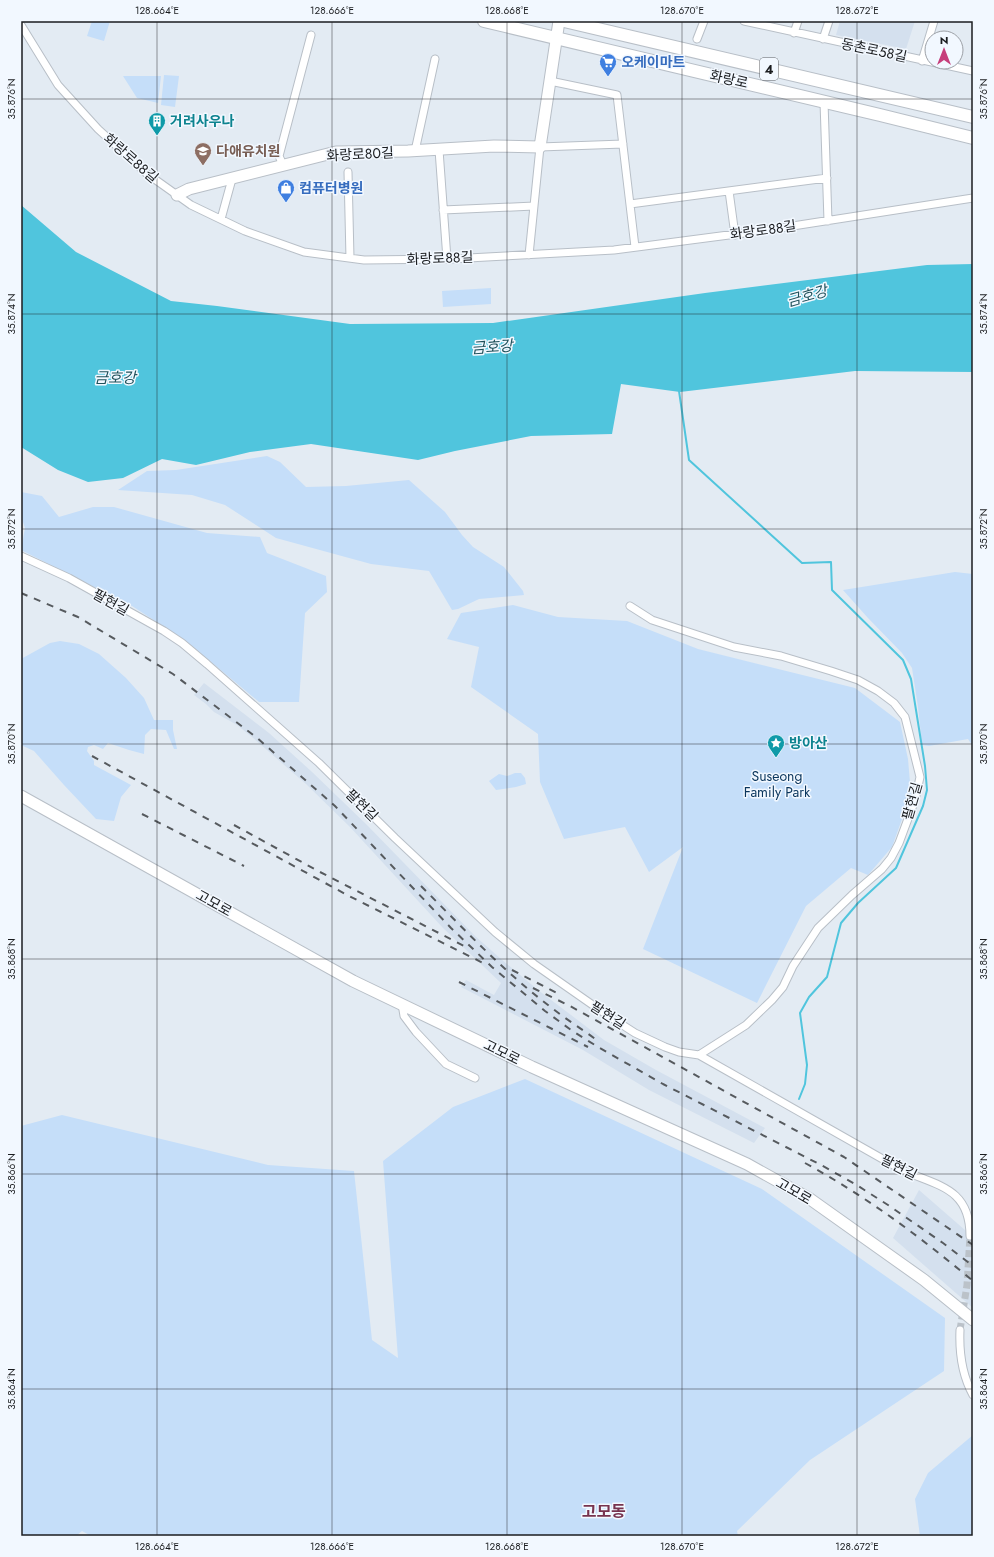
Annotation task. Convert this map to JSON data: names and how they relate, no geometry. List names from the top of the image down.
{
  "streets": {
    "main road": [
      "4",
      "화랑로",
      "화랑로80길",
      "고모로"
    ],
    "street": ["동촌로58길", "화랑로88길", "팔현길"]
  },
  "crossings": [
    ["화랑로80길", "화랑로88길"]
  ],
  "districts": ["고모동"],
  "water": ["금호강"],
  "parks": ["Suseong Family Park"],
  "places": {
    "supermarket": ["오케이마트"],
    "building": ["거려사우나"],
    "school or university": ["다애유치원"],
    "shop": ["컴퓨터병원"],
    "place": ["방아산"]
  },
  "north": "top",
  "coordinates": [
    "128.664°E",
    "128.666°E",
    "128.668°E",
    "128.670°E",
    "128.672°E",
    "35.876°N",
    "35.874°N",
    "35.872°N",
    "35.870°N",
    "35.868°N",
    "35.866°N",
    "35.864°N"
  ]
}
